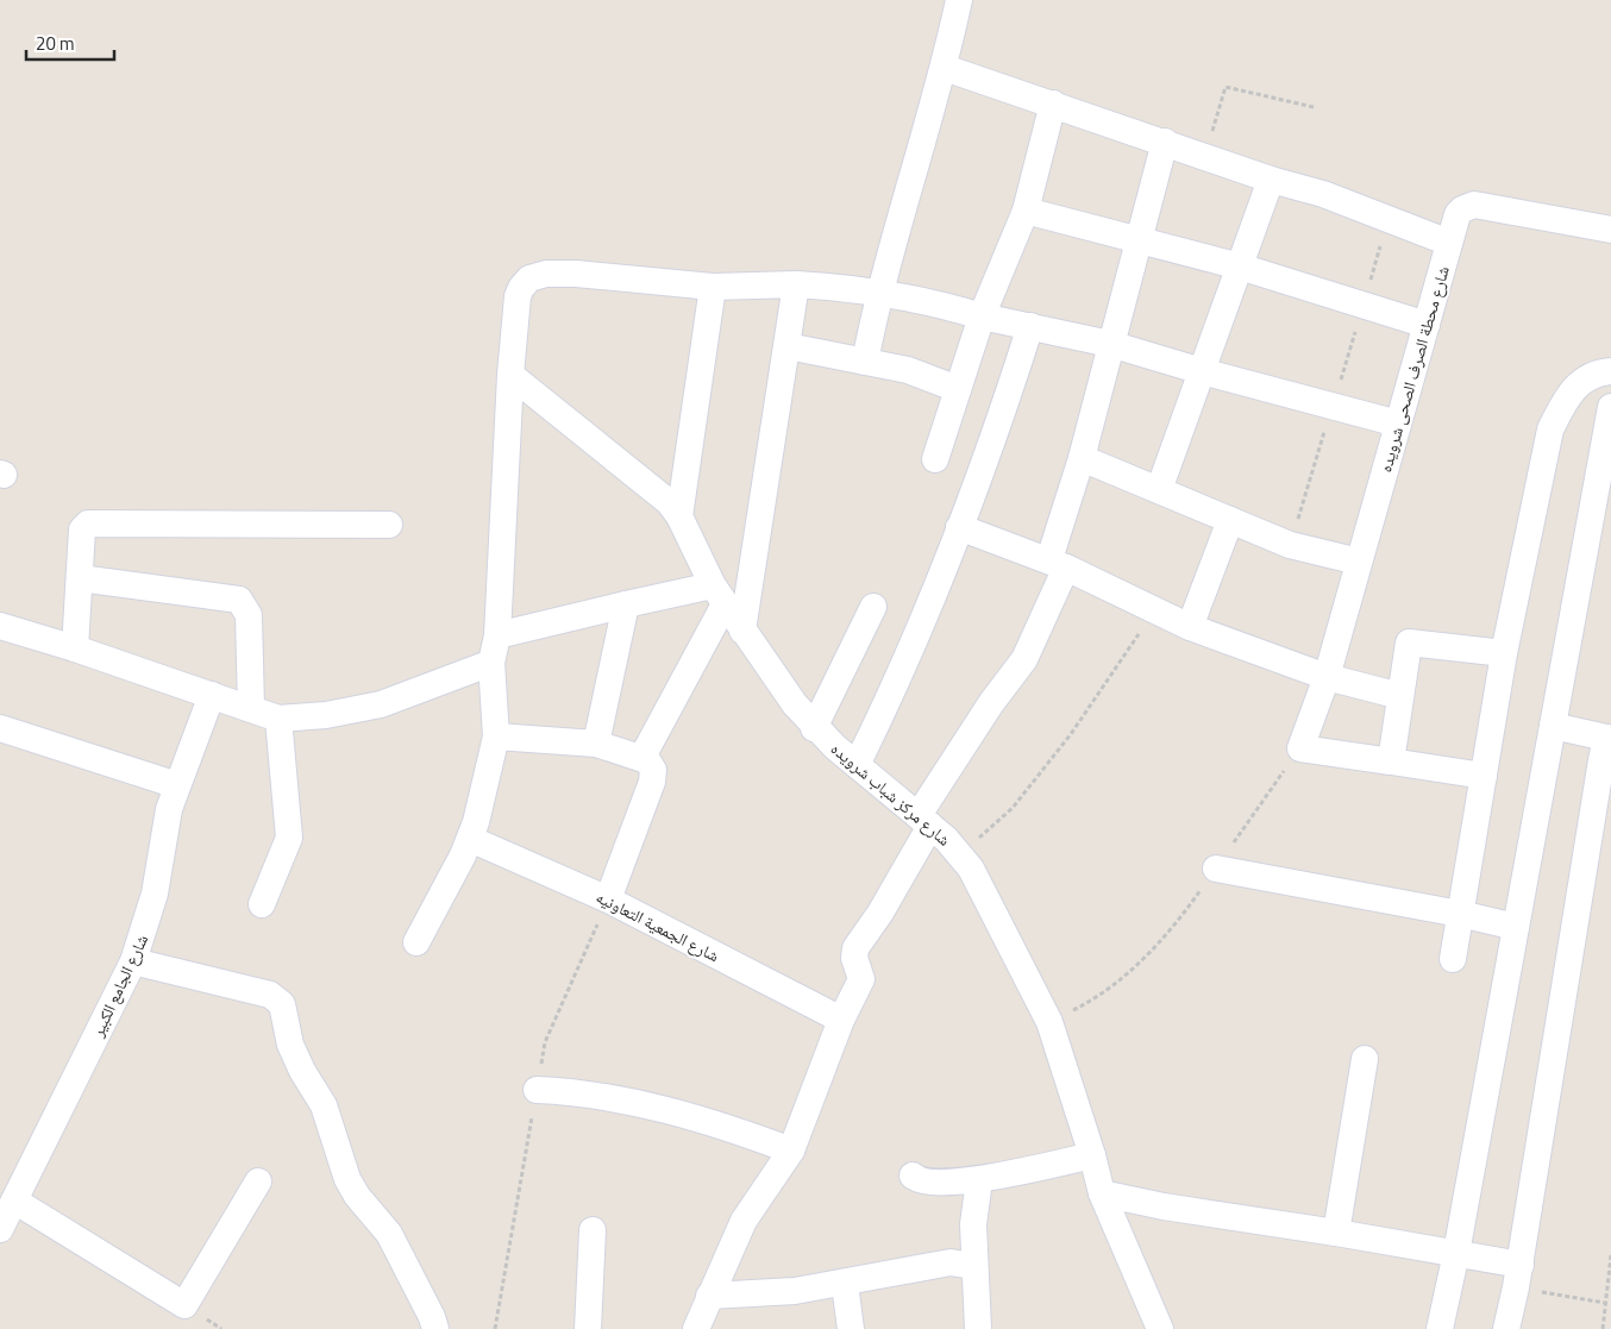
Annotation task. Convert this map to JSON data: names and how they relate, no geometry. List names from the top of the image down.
{
  "streets": {
    "street": [
      "شارع محطة الصرف الصحى شرويده",
      "شارع مركز شباب شرويده",
      "شارع الجمعية التعاونيه",
      "شارع الجامع الكبير"
    ]
  },
  "scale_bar": "20 m"
}
